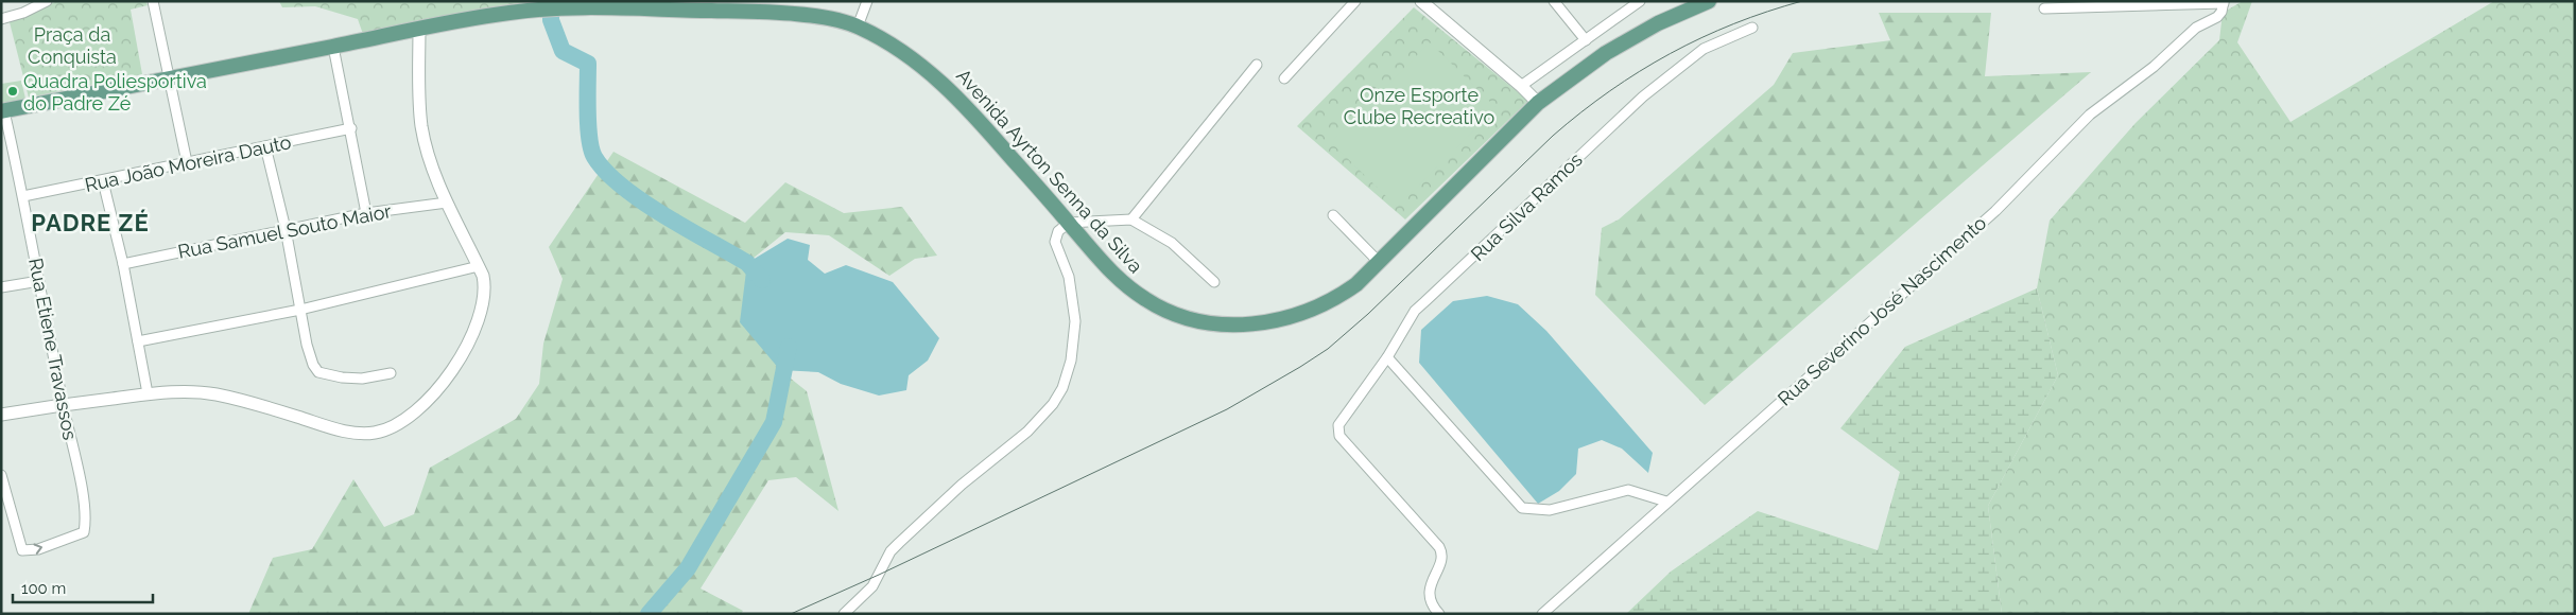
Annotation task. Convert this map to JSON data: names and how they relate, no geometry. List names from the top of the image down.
{
  "streets": {
    "main road": ["Avenida Ayrton Senna da Silva"],
    "street": [
      "Rua João Moreira Dauto",
      "Rua Silva Ramos",
      "Rua Samuel Souto Maior",
      "Rua Severino José Nascimento",
      "Rua Etiene Travassos"
    ]
  },
  "crossings": [
    ["Rua João Moreira Dauto", "Rua Etiene Travassos"],
    ["Avenida Ayrton Senna da Silva", "Rua Etiene Travassos"]
  ],
  "districts": ["PADRE ZÉ"],
  "parks": ["Praça da Conquista", "Onze Esporte Clube Recreativo"],
  "places": ["Quadra Poliesportiva do Padre Zé"],
  "scale_bar": "100 m"
}
